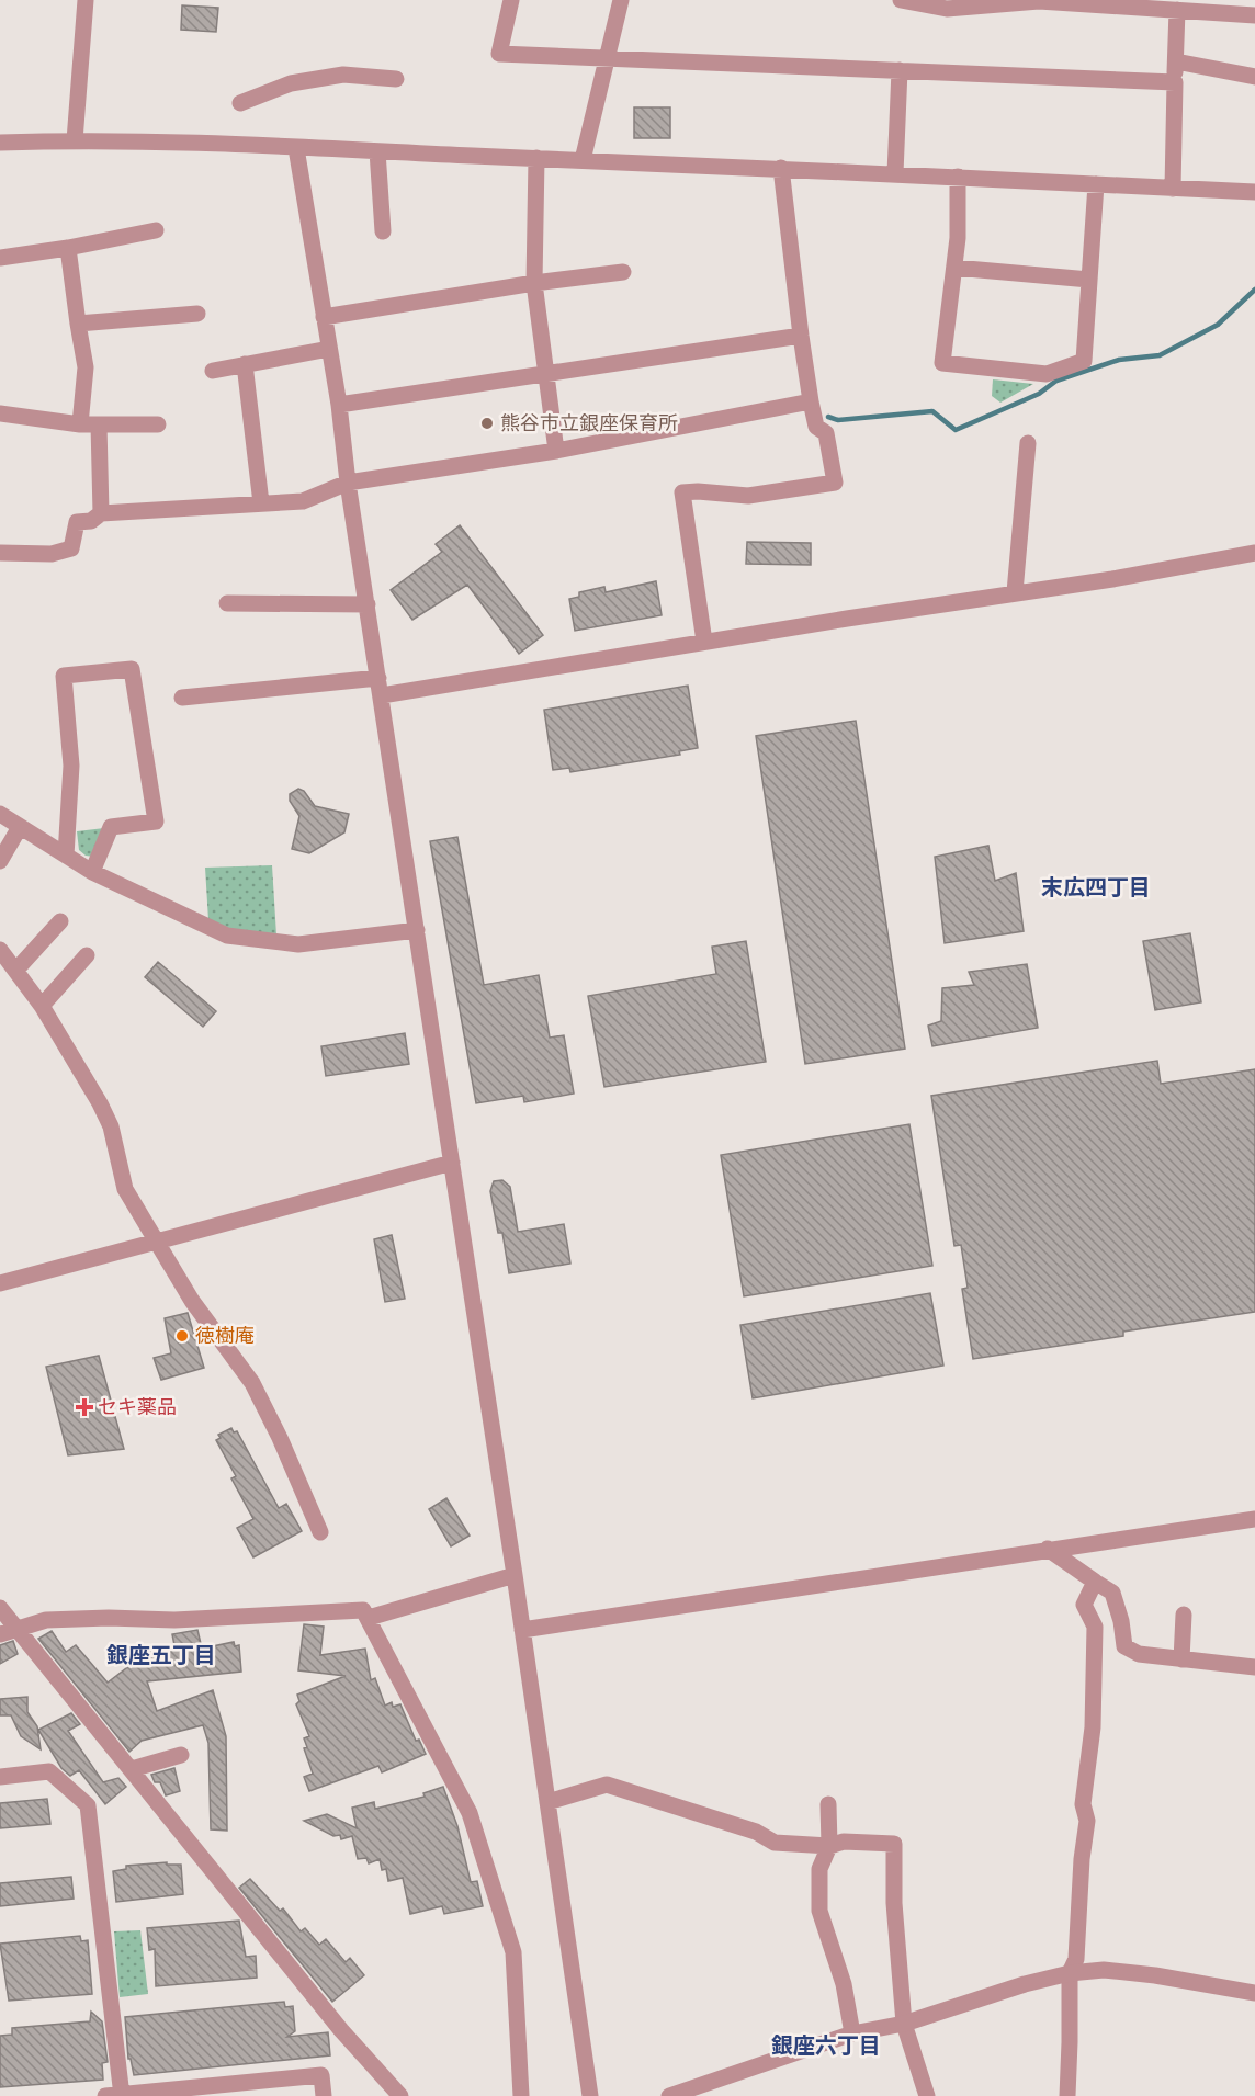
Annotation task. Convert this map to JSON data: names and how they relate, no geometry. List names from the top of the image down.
{
  "districts": ["末広四丁目", "銀座五丁目", "銀座六丁目"],
  "places": {
    "other": ["熊谷市立銀座保育所", "徳樹庵"],
    "health": ["セキ薬品"]
  }
}
